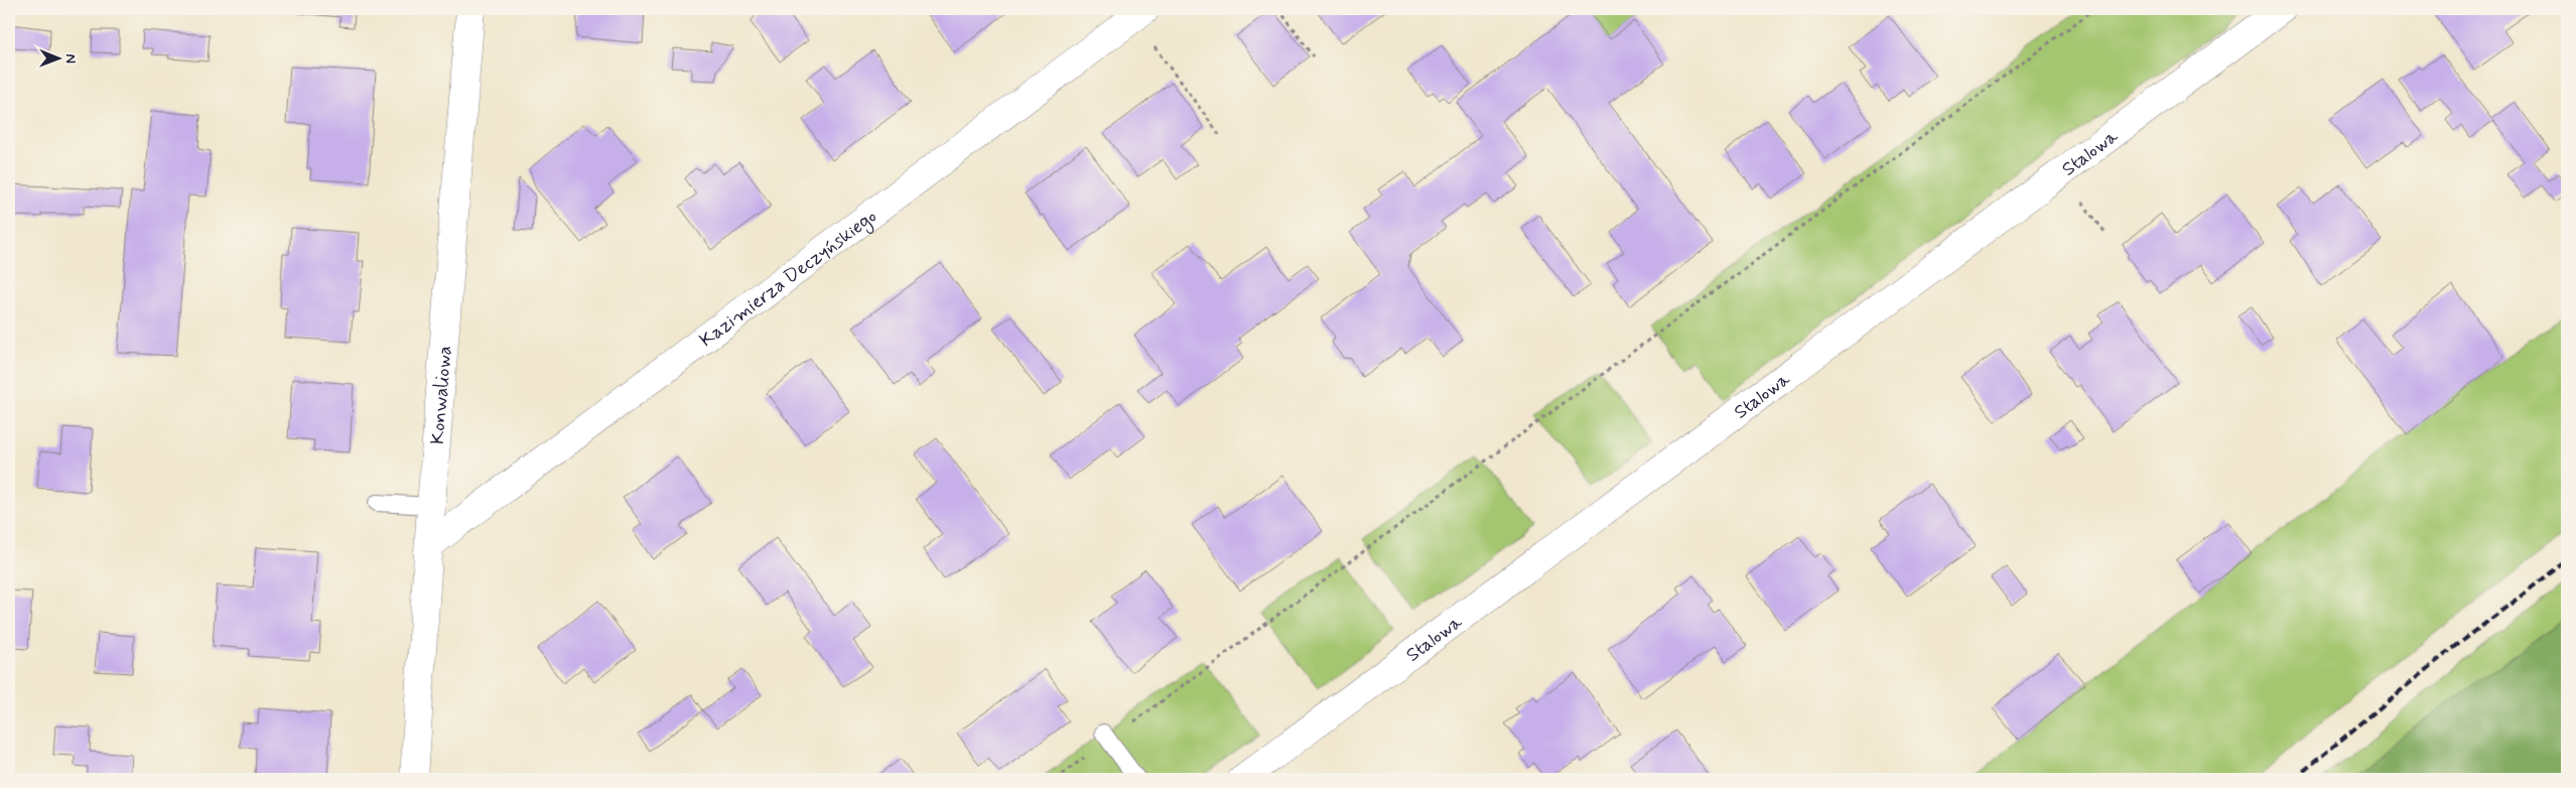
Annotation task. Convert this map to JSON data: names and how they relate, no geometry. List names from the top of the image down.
{
  "streets": {
    "street": ["Stalowa", "Kazimierza Deczyńskiego", "Konwaliowa"]
  },
  "crossings": [
    ["Kazimierza Deczyńskiego", "Konwaliowa"]
  ],
  "north": "right"
}
